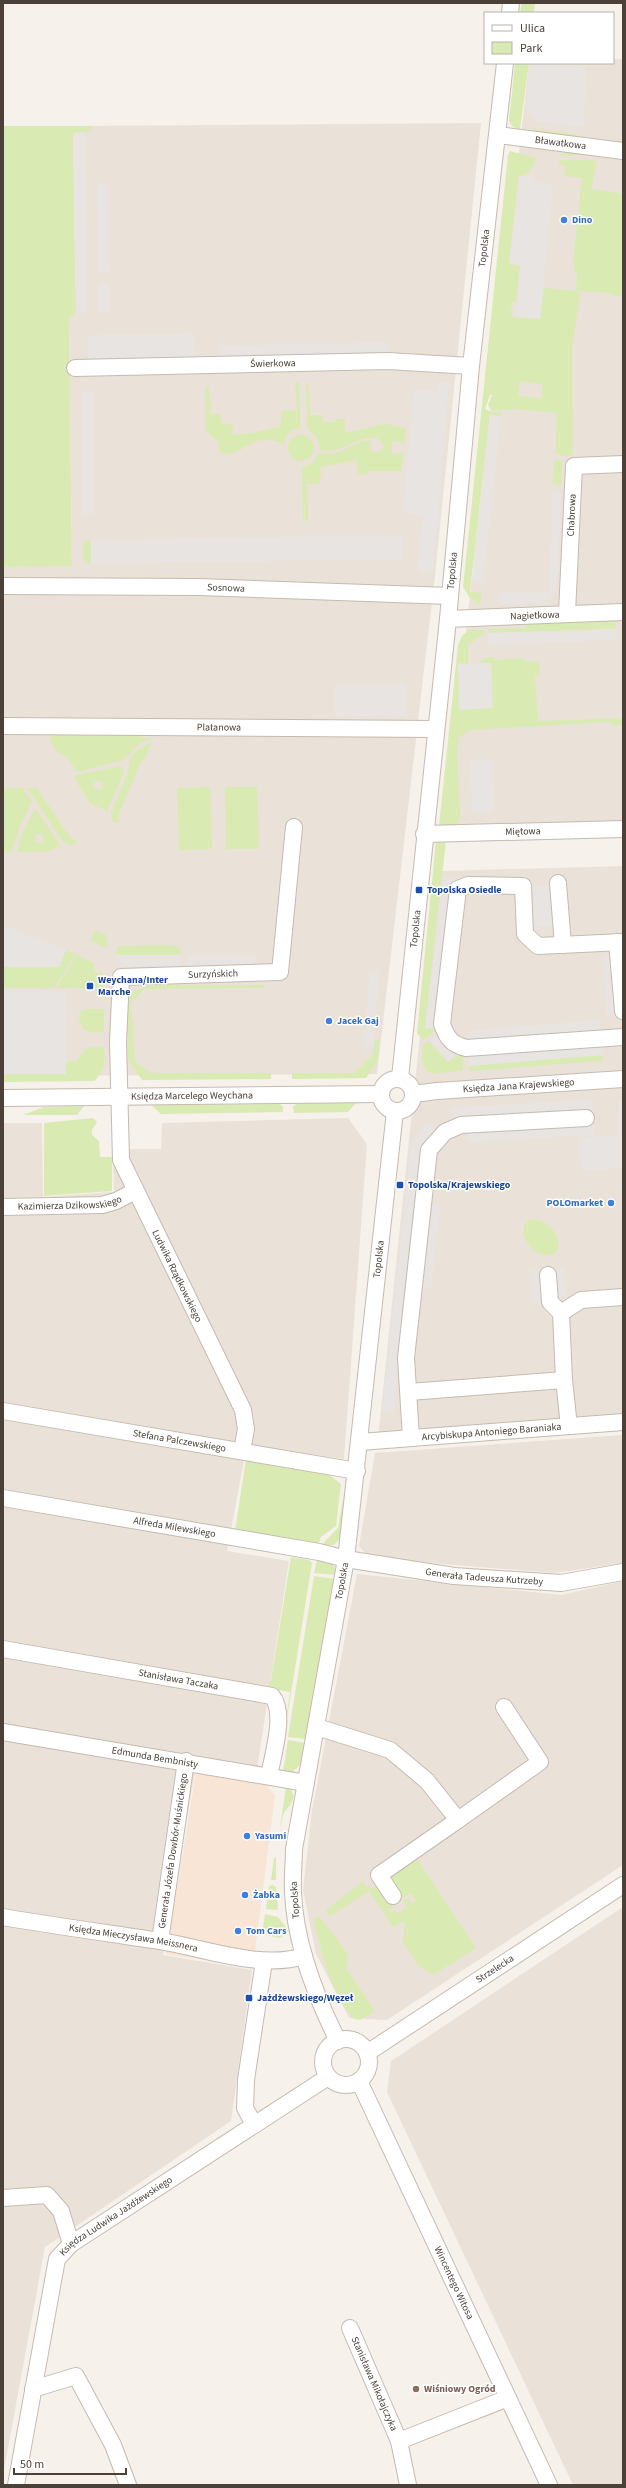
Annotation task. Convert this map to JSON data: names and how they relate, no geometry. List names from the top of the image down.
{
  "streets": {
    "street": [
      "Bławatkowa",
      "Topolska",
      "Świerkowa",
      "Chabrowa",
      "Sosnowa",
      "Nagietkowa",
      "Platanowa",
      "Miętowa",
      "Surzyńskich",
      "Księdza Jana Krajewskiego",
      "Księdza Marcelego Weychana",
      "Kazimierza Dzikowskiego",
      "Ludwika Rządkowskiego",
      "Arcybiskupa Antoniego Baraniaka",
      "Stefana Palczewskiego",
      "Alfreda Milewskiego",
      "Generała Tadeusza Kutrzeby",
      "Stanisława Taczaka",
      "Edmunda Bembnisty",
      "Generała Józefa Dowbór-Muśnickiego",
      "Księdza Mieczysława Meissnera",
      "Strzelecka",
      "Księdza Ludwika Jażdżewskiego",
      "Wincentego Witosa",
      "Stanisława Mikołajczyka"
    ]
  },
  "crossings": [
    ["Bławatkowa", "Topolska"],
    ["Topolska", "Świerkowa"],
    ["Topolska", "Sosnowa"],
    ["Topolska", "Nagietkowa"],
    ["Topolska", "Platanowa"],
    ["Topolska", "Miętowa"],
    ["Topolska", "Księdza Jana Krajewskiego"],
    ["Topolska", "Księdza Marcelego Weychana"],
    ["Topolska", "Arcybiskupa Antoniego Baraniaka"],
    ["Topolska", "Stefana Palczewskiego"],
    ["Topolska", "Alfreda Milewskiego"],
    ["Topolska", "Generała Tadeusza Kutrzeby"],
    ["Topolska", "Edmunda Bembnisty"],
    ["Topolska", "Księdza Mieczysława Meissnera"],
    ["Topolska", "Strzelecka"],
    ["Topolska", "Księdza Ludwika Jażdżewskiego"],
    ["Topolska", "Wincentego Witosa"],
    ["Chabrowa", "Nagietkowa"],
    ["Surzyńskich", "Księdza Marcelego Weychana"],
    ["Surzyńskich", "Ludwika Rządkowskiego"],
    ["Księdza Jana Krajewskiego", "Księdza Marcelego Weychana"],
    ["Księdza Marcelego Weychana", "Ludwika Rządkowskiego"],
    ["Kazimierza Dzikowskiego", "Ludwika Rządkowskiego"],
    ["Ludwika Rządkowskiego", "Stefana Palczewskiego"],
    ["Alfreda Milewskiego", "Generała Tadeusza Kutrzeby"],
    ["Stanisława Taczaka", "Edmunda Bembnisty"],
    ["Edmunda Bembnisty", "Generała Józefa Dowbór-Muśnickiego"],
    ["Generała Józefa Dowbór-Muśnickiego", "Księdza Mieczysława Meissnera"],
    ["Strzelecka", "Księdza Ludwika Jażdżewskiego"],
    ["Strzelecka", "Wincentego Witosa"],
    ["Księdza Ludwika Jażdżewskiego", "Wincentego Witosa"],
    ["Wincentego Witosa", "Stanisława Mikołajczyka"]
  ],
  "places": {
    "other": [
      "Dino",
      "Jacek Gaj",
      "POLOmarket",
      "Yasumi",
      "Żabka",
      "Tom Cars",
      "Wiśniowy Ogród"
    ],
    "transit": [
      "Topolska Osiedle",
      "Weychana/Inter Marche",
      "Topolska/Krajewskiego",
      "Jażdżewskiego/Węzeł"
    ]
  },
  "legend": ["Ulica", "Park"],
  "scale_bar": "50 m"
}
